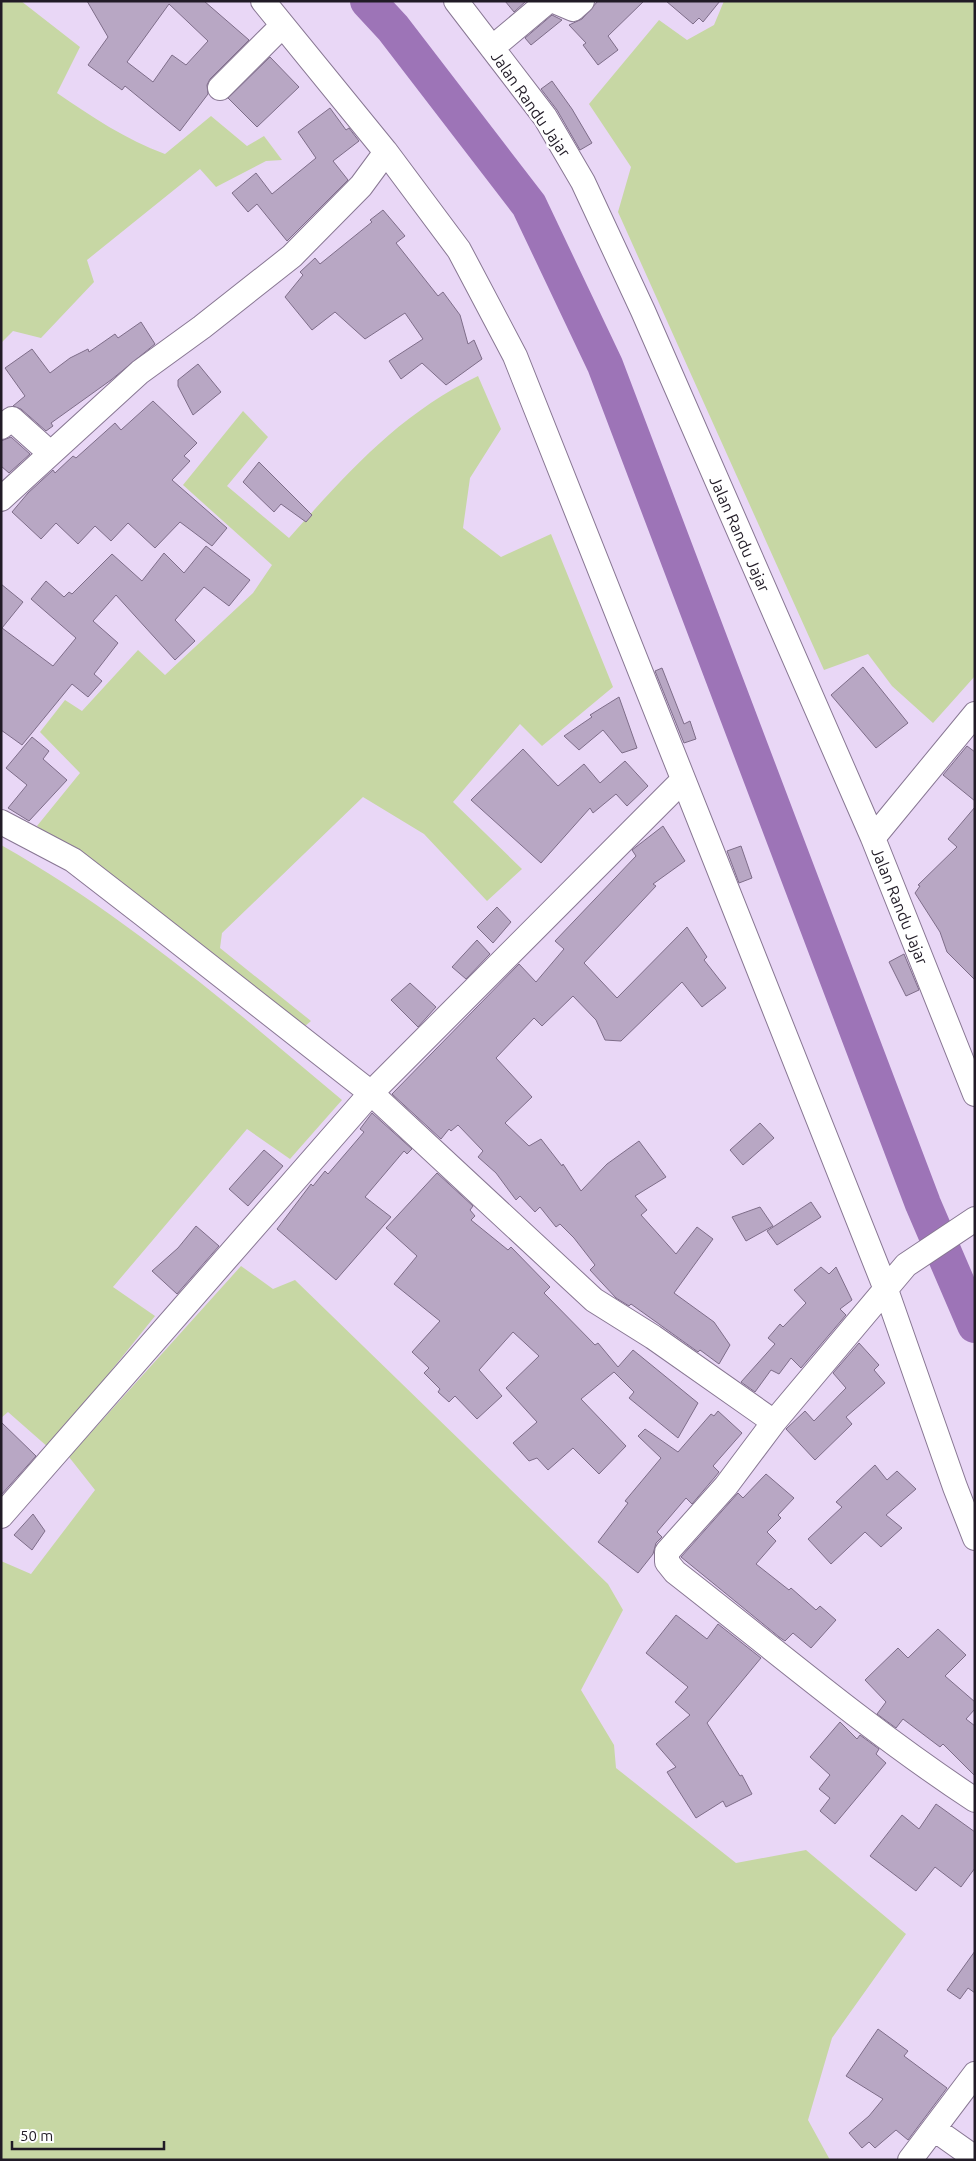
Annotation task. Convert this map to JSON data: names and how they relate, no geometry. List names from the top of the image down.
{
  "streets": {
    "street": ["Jalan Randu Jajar"]
  },
  "scale_bar": "50 m"
}
